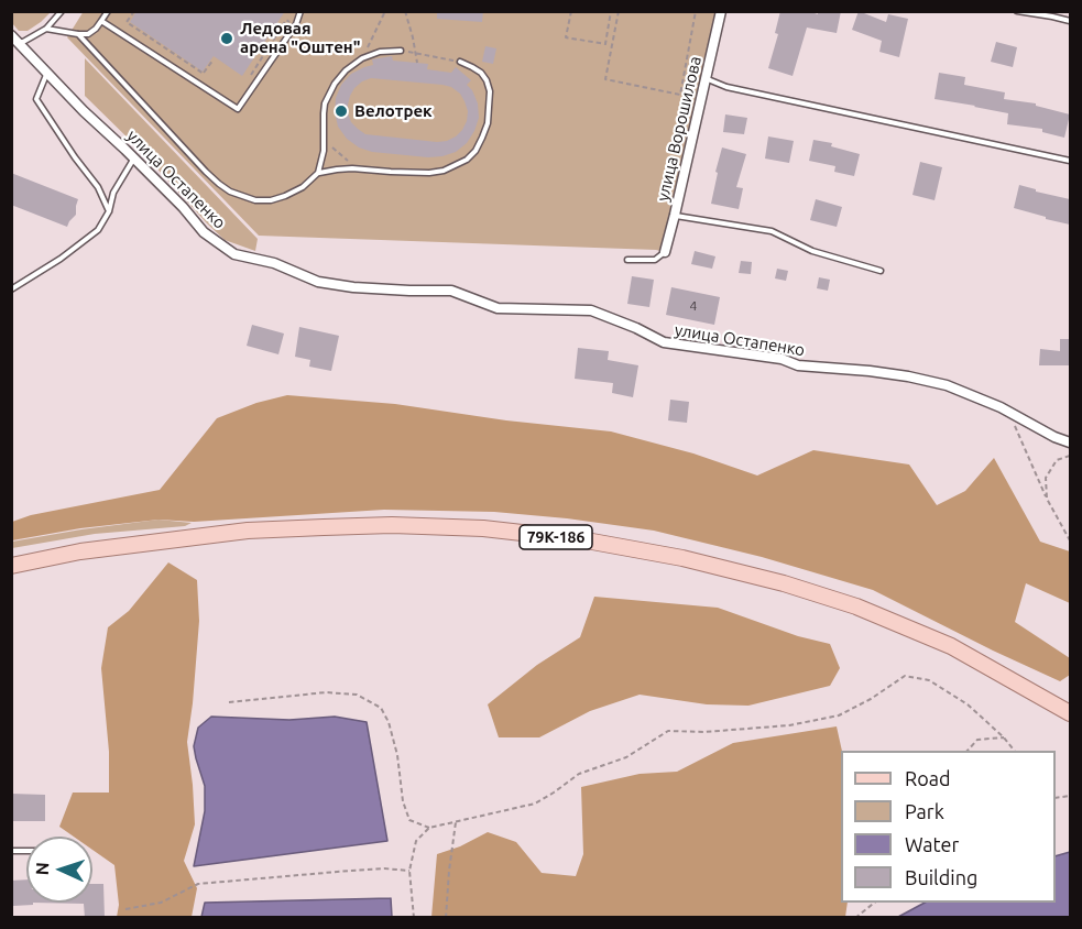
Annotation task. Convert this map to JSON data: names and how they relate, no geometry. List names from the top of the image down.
{
  "streets": {
    "main road": ["79К-186"],
    "street": ["улица Ворошилова", "улица Остапенко"]
  },
  "places": ["Ледовая арена \"Оштен\"", "Велотрек"],
  "house_numbers": ["4"],
  "legend": [
    "Road",
    "Park",
    "Water",
    "Building"
  ],
  "north": "left"
}
